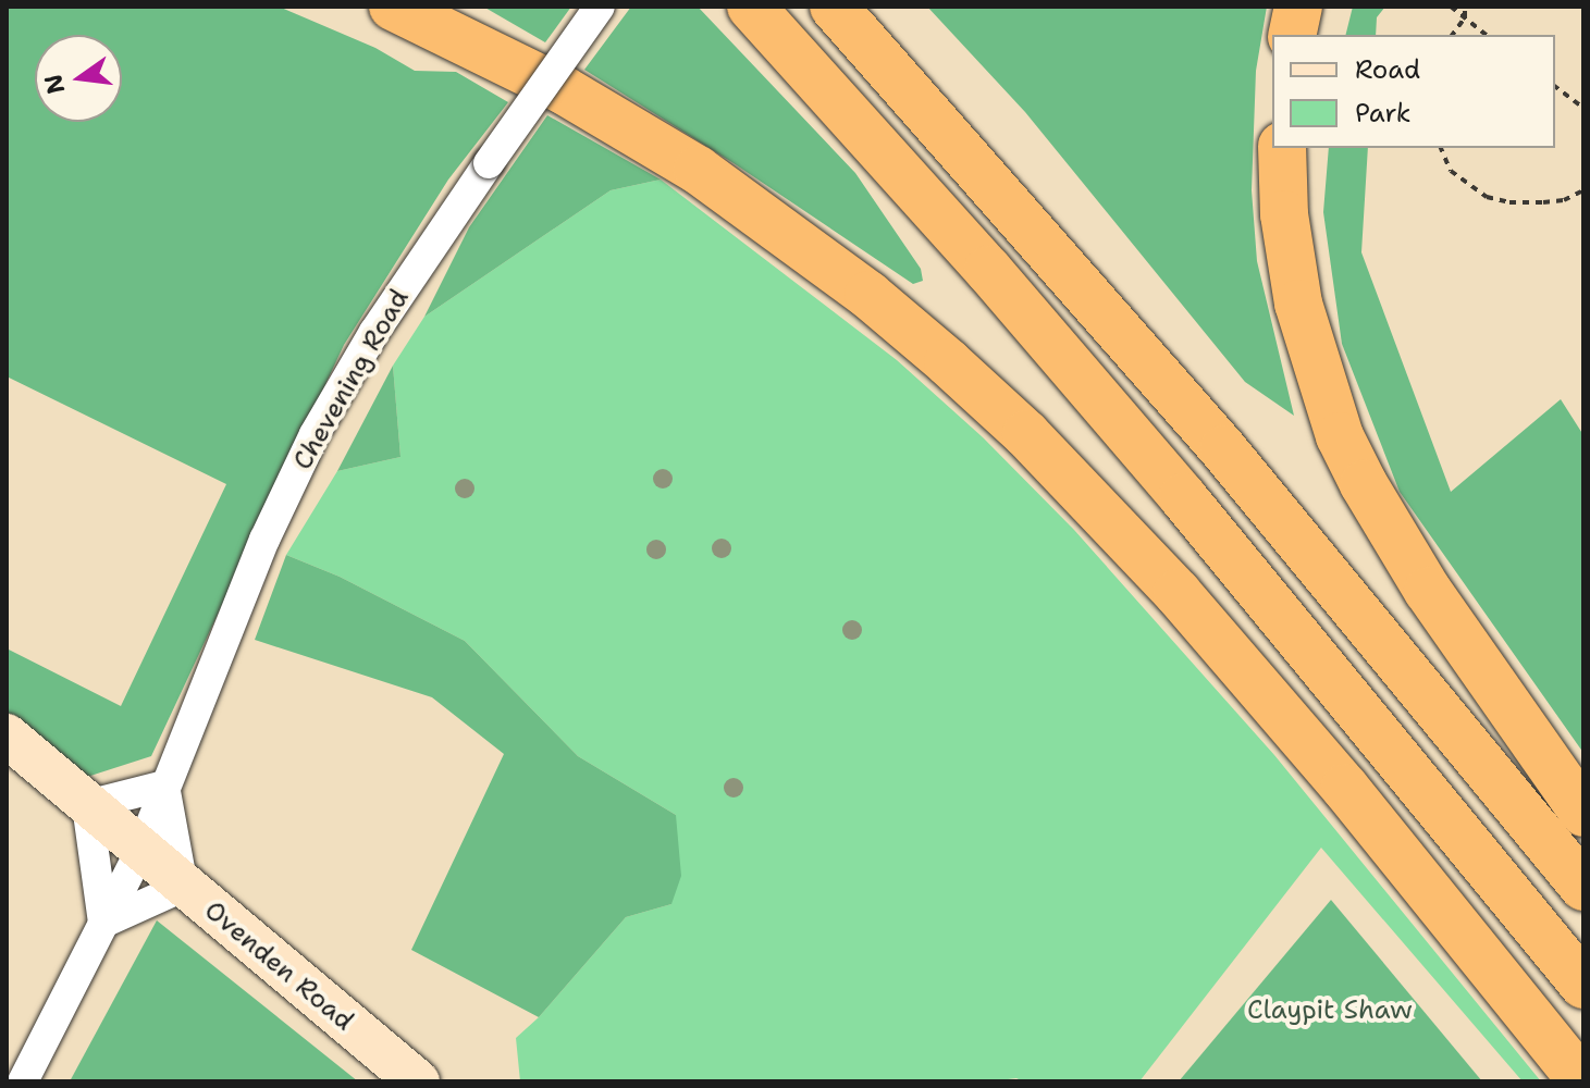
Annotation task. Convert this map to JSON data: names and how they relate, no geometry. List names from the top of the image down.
{
  "streets": {
    "main road": ["Ovenden Road"],
    "street": ["Chevening Road"]
  },
  "crossings": [
    ["Chevening Road", "Ovenden Road"]
  ],
  "parks": ["Claypit Shaw"],
  "legend": ["Road", "Park"],
  "north": "left"
}
